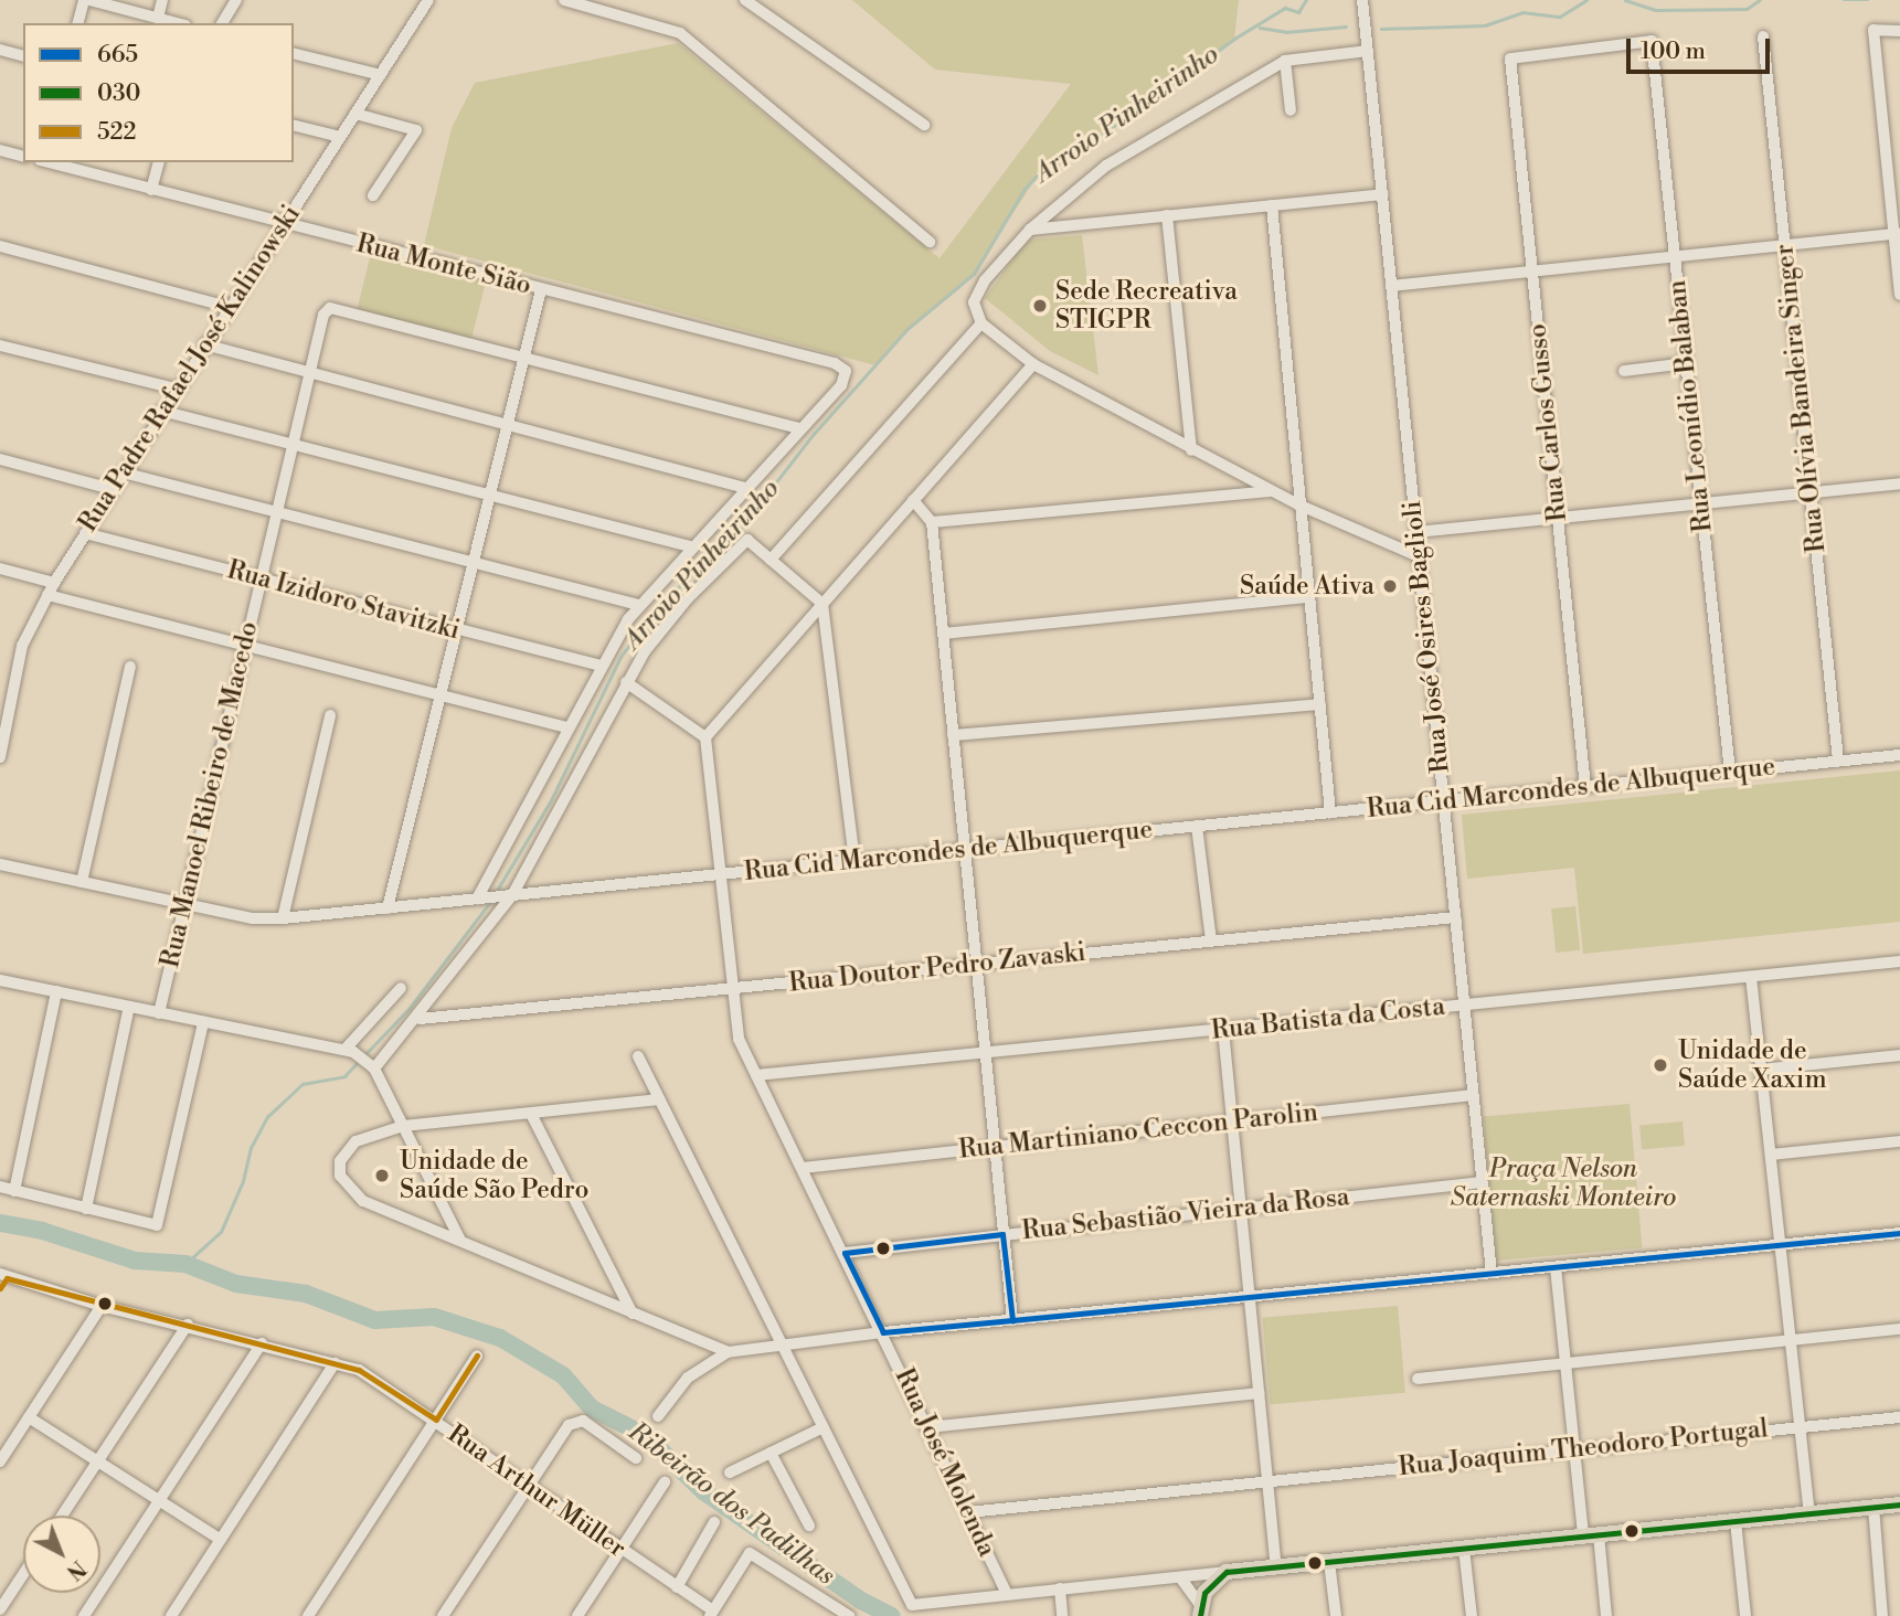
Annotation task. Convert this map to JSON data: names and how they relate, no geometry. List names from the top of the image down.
{
  "streets": {
    "street": [
      "Rua Monte Sião",
      "Rua Padre Rafael José Kalinowski",
      "Rua Olívia Bandeira Singer",
      "Rua Leonídio Balaban",
      "Rua Carlos Gusso",
      "Rua Izidoro Stavitzki",
      "Rua José Osires Baglioli",
      "Rua Cid Marcondes de Albuquerque",
      "Rua Manoel Ribeiro de Macedo",
      "Rua Doutor Pedro Zavaski",
      "Rua Batista da Costa",
      "Rua Martiniano Ceccon Parolin",
      "Rua Sebastião Vieira da Rosa",
      "Rua Joaquim Theodoro Portugal",
      "Rua José Molenda",
      "Rua Arthur Müller"
    ]
  },
  "crossings": [
    ["Rua Monte Sião", "Rua Padre Rafael José Kalinowski"],
    ["Rua Padre Rafael José Kalinowski", "Rua Izidoro Stavitzki"],
    ["Rua Olívia Bandeira Singer", "Rua Cid Marcondes de Albuquerque"],
    ["Rua Leonídio Balaban", "Rua Carlos Gusso"],
    ["Rua Leonídio Balaban", "Rua Cid Marcondes de Albuquerque"],
    ["Rua Carlos Gusso", "Rua Cid Marcondes de Albuquerque"],
    ["Rua Izidoro Stavitzki", "Rua Manoel Ribeiro de Macedo"],
    ["Rua José Osires Baglioli", "Rua Cid Marcondes de Albuquerque"],
    ["Rua José Osires Baglioli", "Rua Doutor Pedro Zavaski"],
    ["Rua José Osires Baglioli", "Rua Batista da Costa"],
    ["Rua José Osires Baglioli", "Rua Martiniano Ceccon Parolin"],
    ["Rua José Osires Baglioli", "Rua Sebastião Vieira da Rosa"],
    ["Rua Cid Marcondes de Albuquerque", "Rua Manoel Ribeiro de Macedo"],
    ["Rua Doutor Pedro Zavaski", "Rua José Molenda"],
    ["Rua Batista da Costa", "Rua José Molenda"],
    ["Rua Martiniano Ceccon Parolin", "Rua José Molenda"],
    ["Rua Sebastião Vieira da Rosa", "Rua José Molenda"],
    ["Rua Joaquim Theodoro Portugal", "Rua José Molenda"]
  ],
  "water": ["Arroio Pinheirinho", "Ribeirão dos Padilhas"],
  "parks": ["Praça Nelson Saternaski Monteiro"],
  "places": [
    "Sede Recreativa STIGPR",
    "Saúde Ativa",
    "Unidade de Saúde Xaxim",
    "Unidade de Saúde São Pedro"
  ],
  "lines": ["transit line 665", "transit line 522", "transit line 030"],
  "legend": ["665", "030", "522"],
  "scale_bar": "100 m",
  "north": "bottom right"
}
